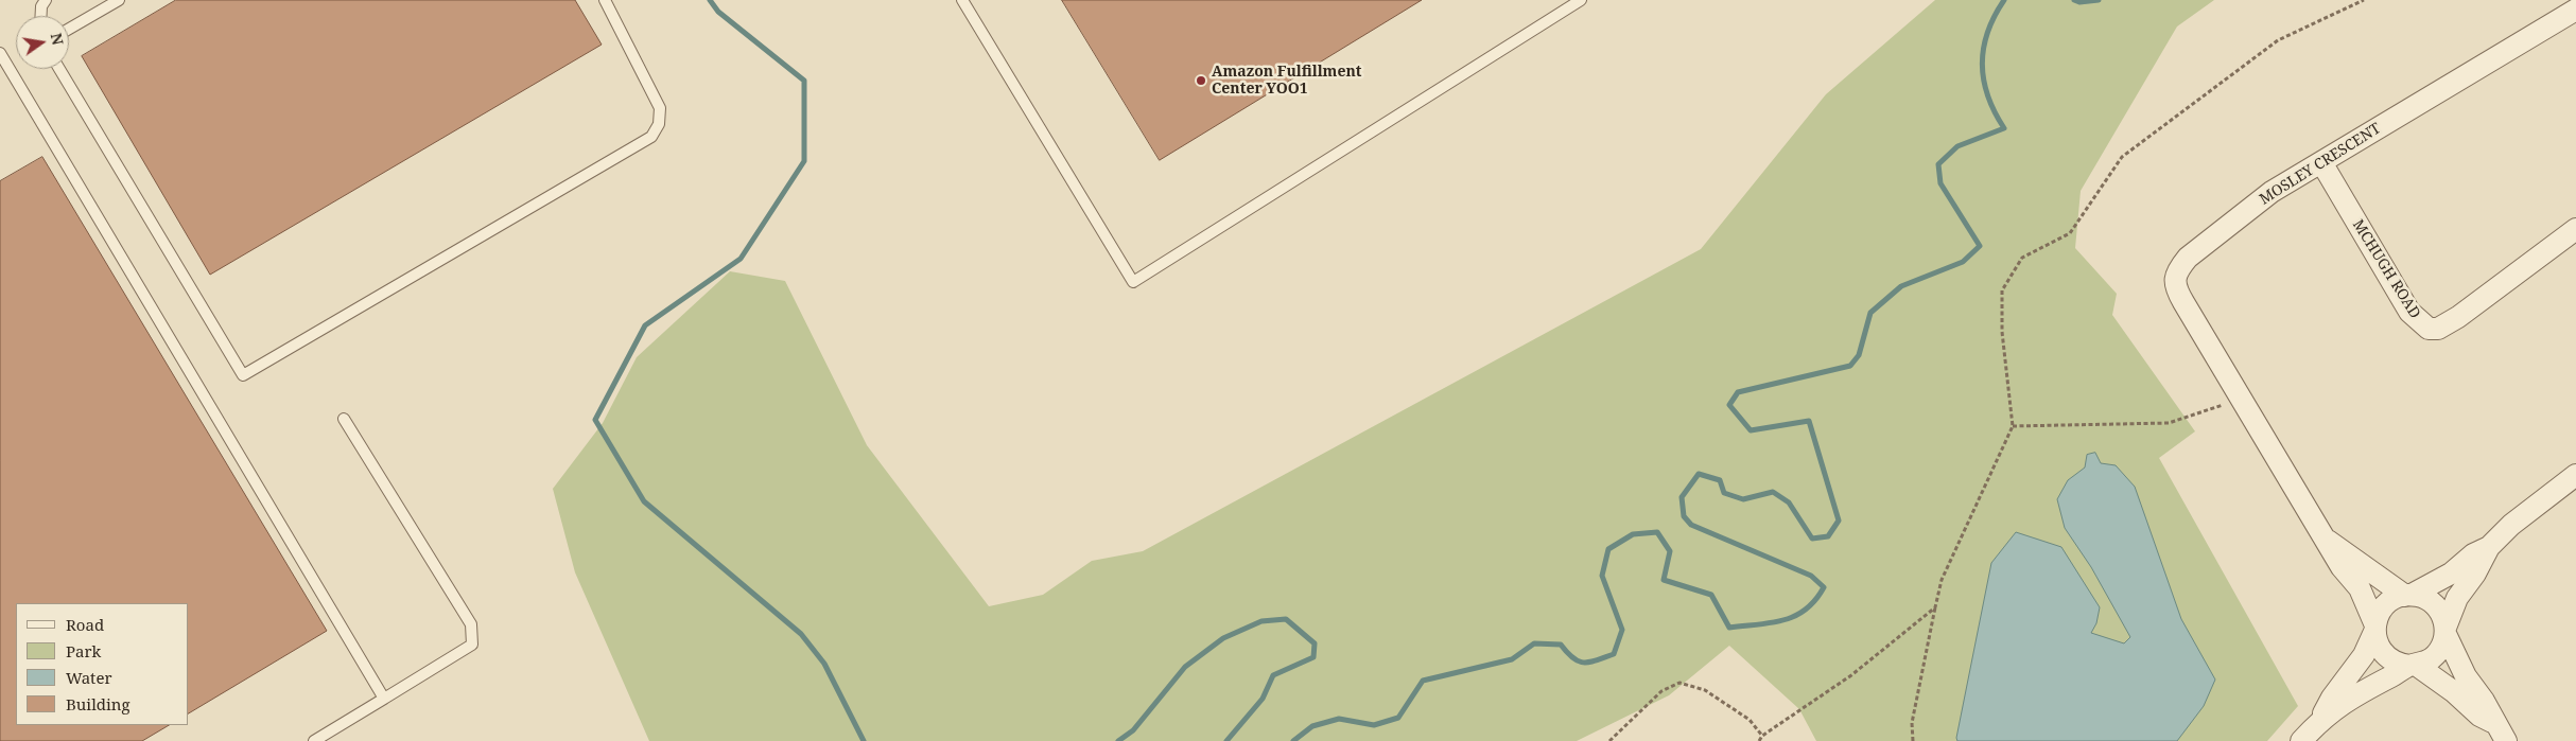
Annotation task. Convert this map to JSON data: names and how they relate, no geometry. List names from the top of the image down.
{
  "streets": {
    "street": ["MOSLEY CRESCENT", "MCHUGH ROAD"]
  },
  "crossings": [
    ["MOSLEY CRESCENT", "MCHUGH ROAD"]
  ],
  "places": ["Amazon Fulfillment Center YOO1"],
  "legend": [
    "Road",
    "Park",
    "Water",
    "Building"
  ],
  "north": "right"
}
